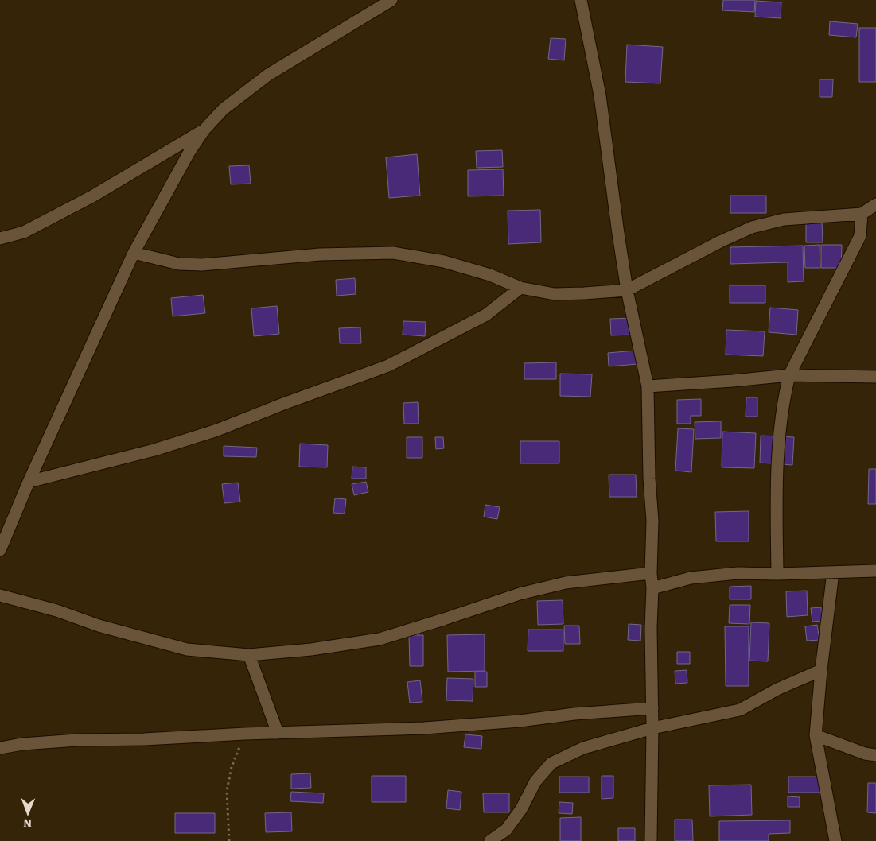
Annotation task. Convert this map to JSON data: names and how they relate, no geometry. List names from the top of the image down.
{
  "north": "bottom"
}
